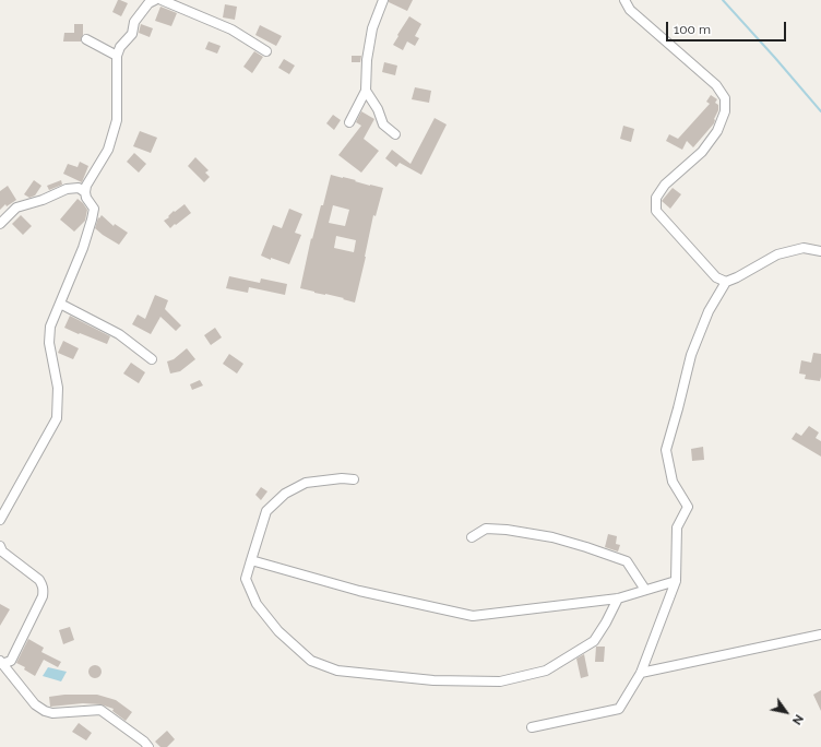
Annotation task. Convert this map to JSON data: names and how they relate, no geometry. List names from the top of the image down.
{
  "scale_bar": "100 m",
  "north": "bottom right"
}
